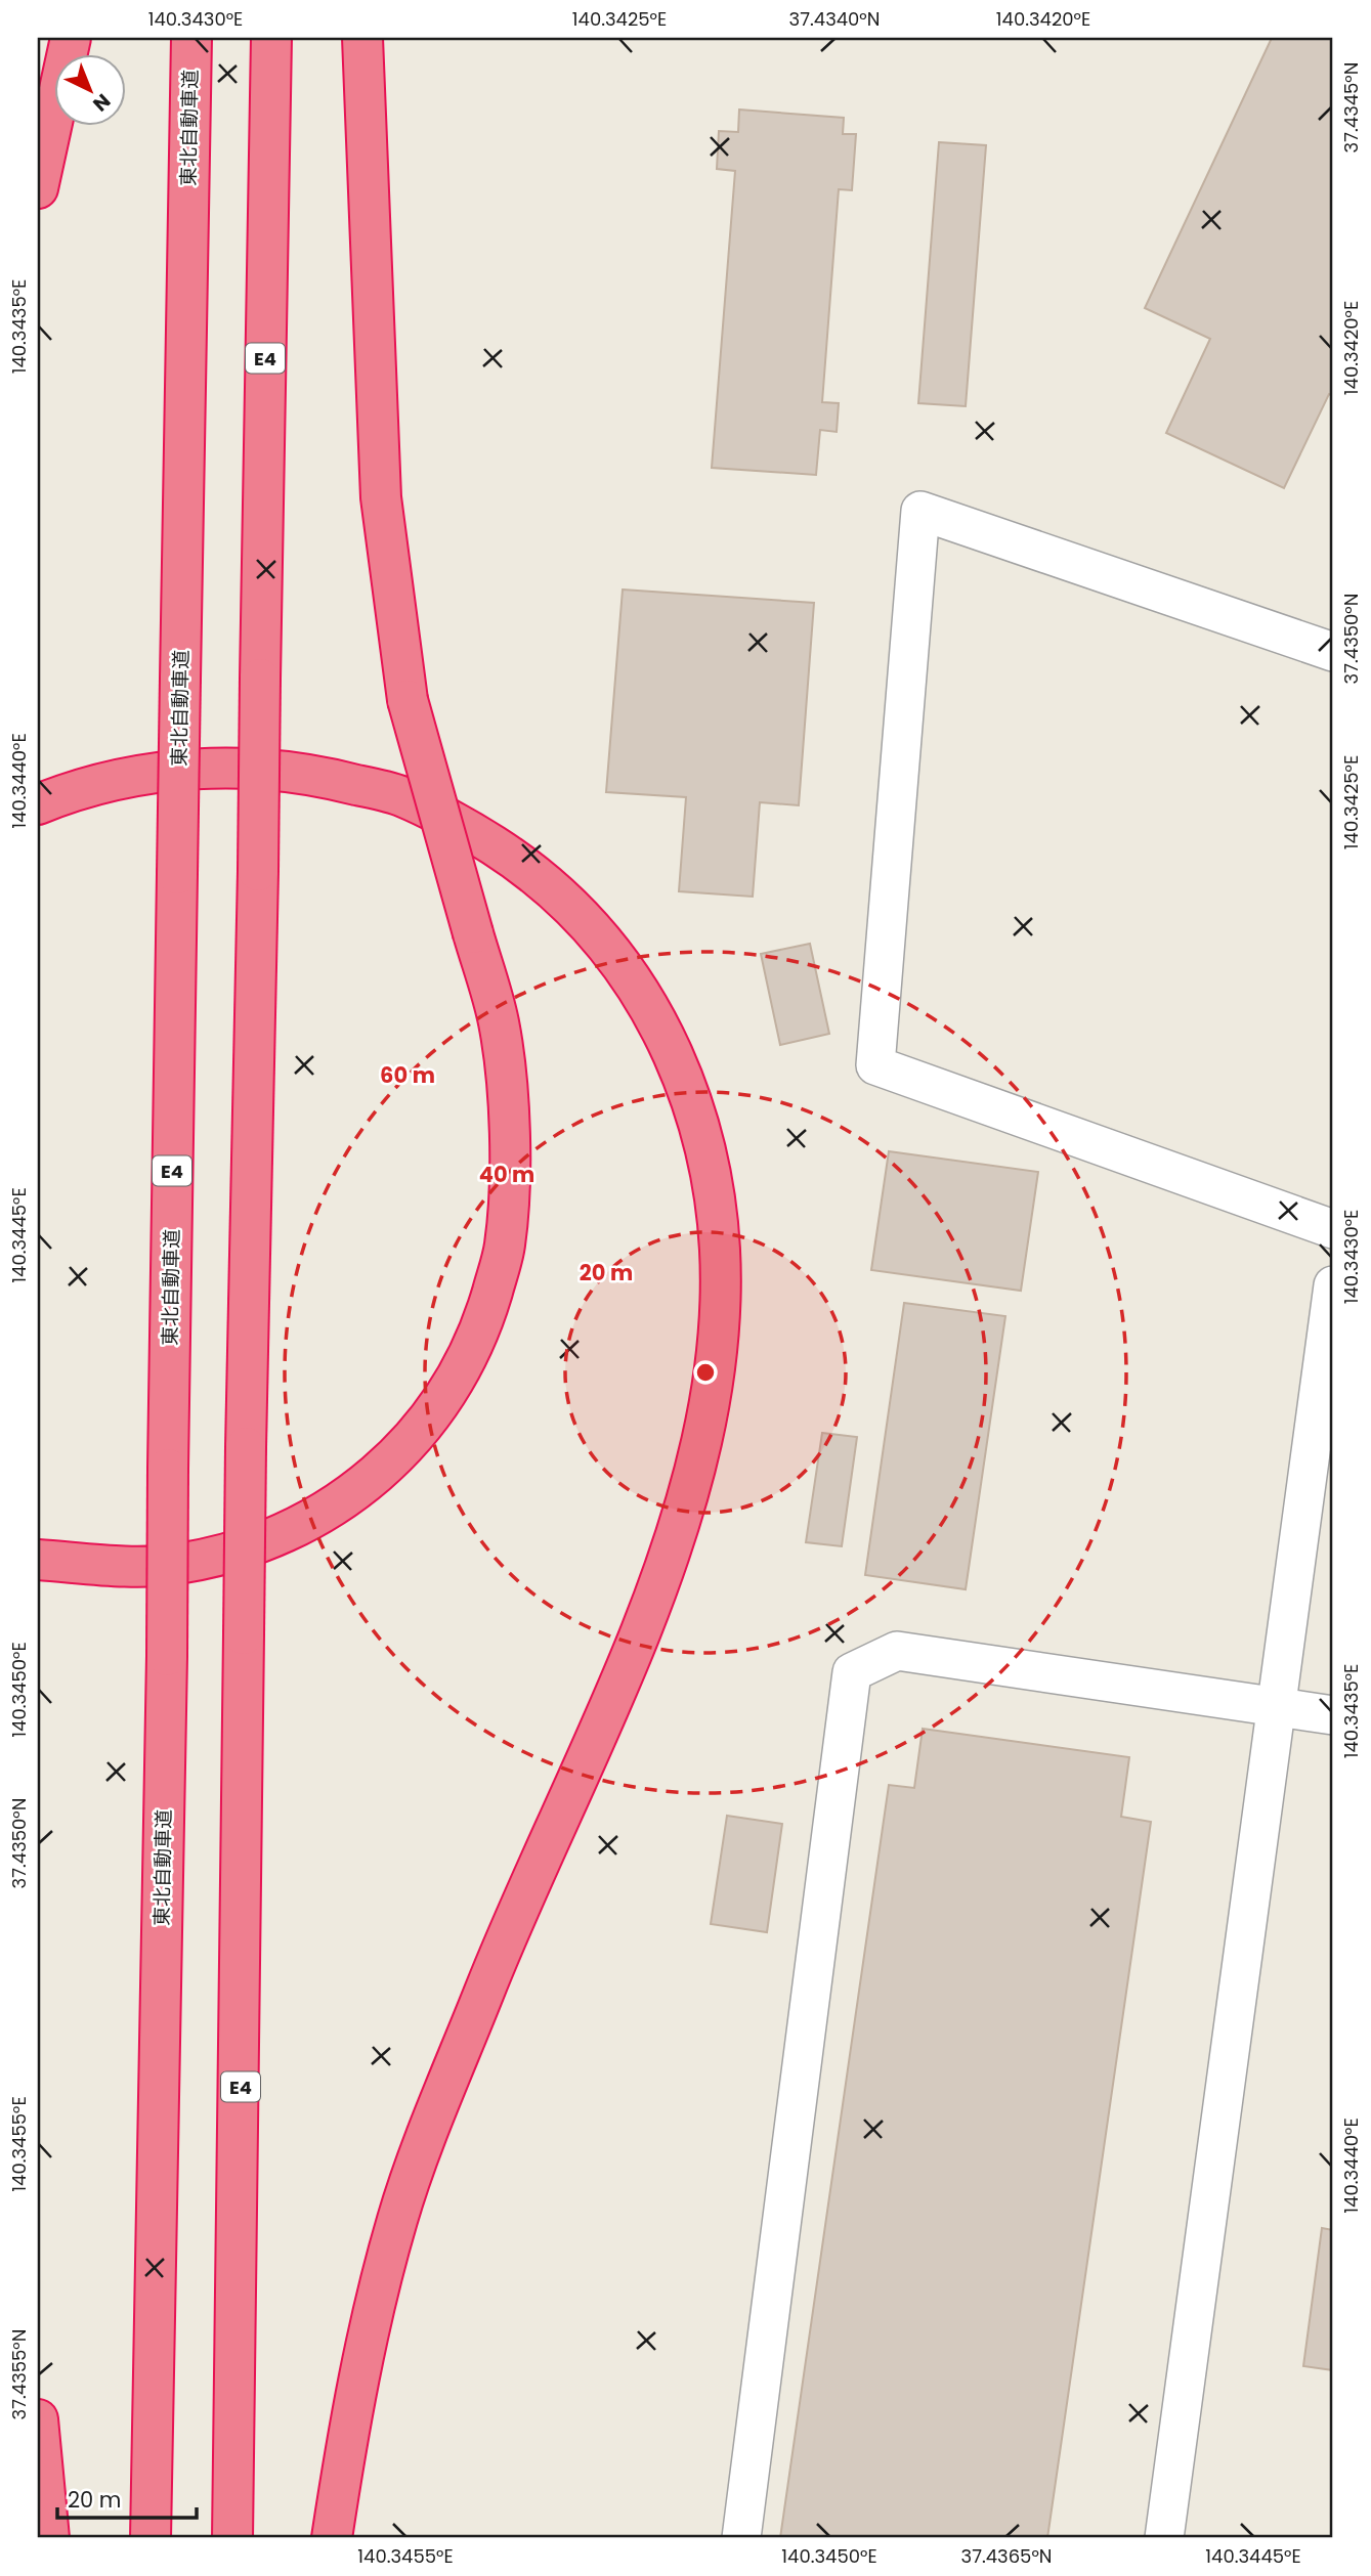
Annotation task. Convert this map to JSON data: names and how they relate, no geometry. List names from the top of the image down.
{
  "streets": {
    "highway": ["東北自動車道", "E4"]
  },
  "scale_bar": "20 m",
  "north": "bottom right",
  "coordinates": [
    "140.3430°E",
    "140.3425°E",
    "37.4340°N",
    "140.3420°E",
    "37.4345°N",
    "140.3435°E",
    "37.4350°N",
    "140.3440°E",
    "140.3445°E",
    "140.3450°E",
    "140.3455°E",
    "37.4355°N",
    "37.4365°N"
  ],
  "rings": ["60 m", "40 m", "20 m"]
}
